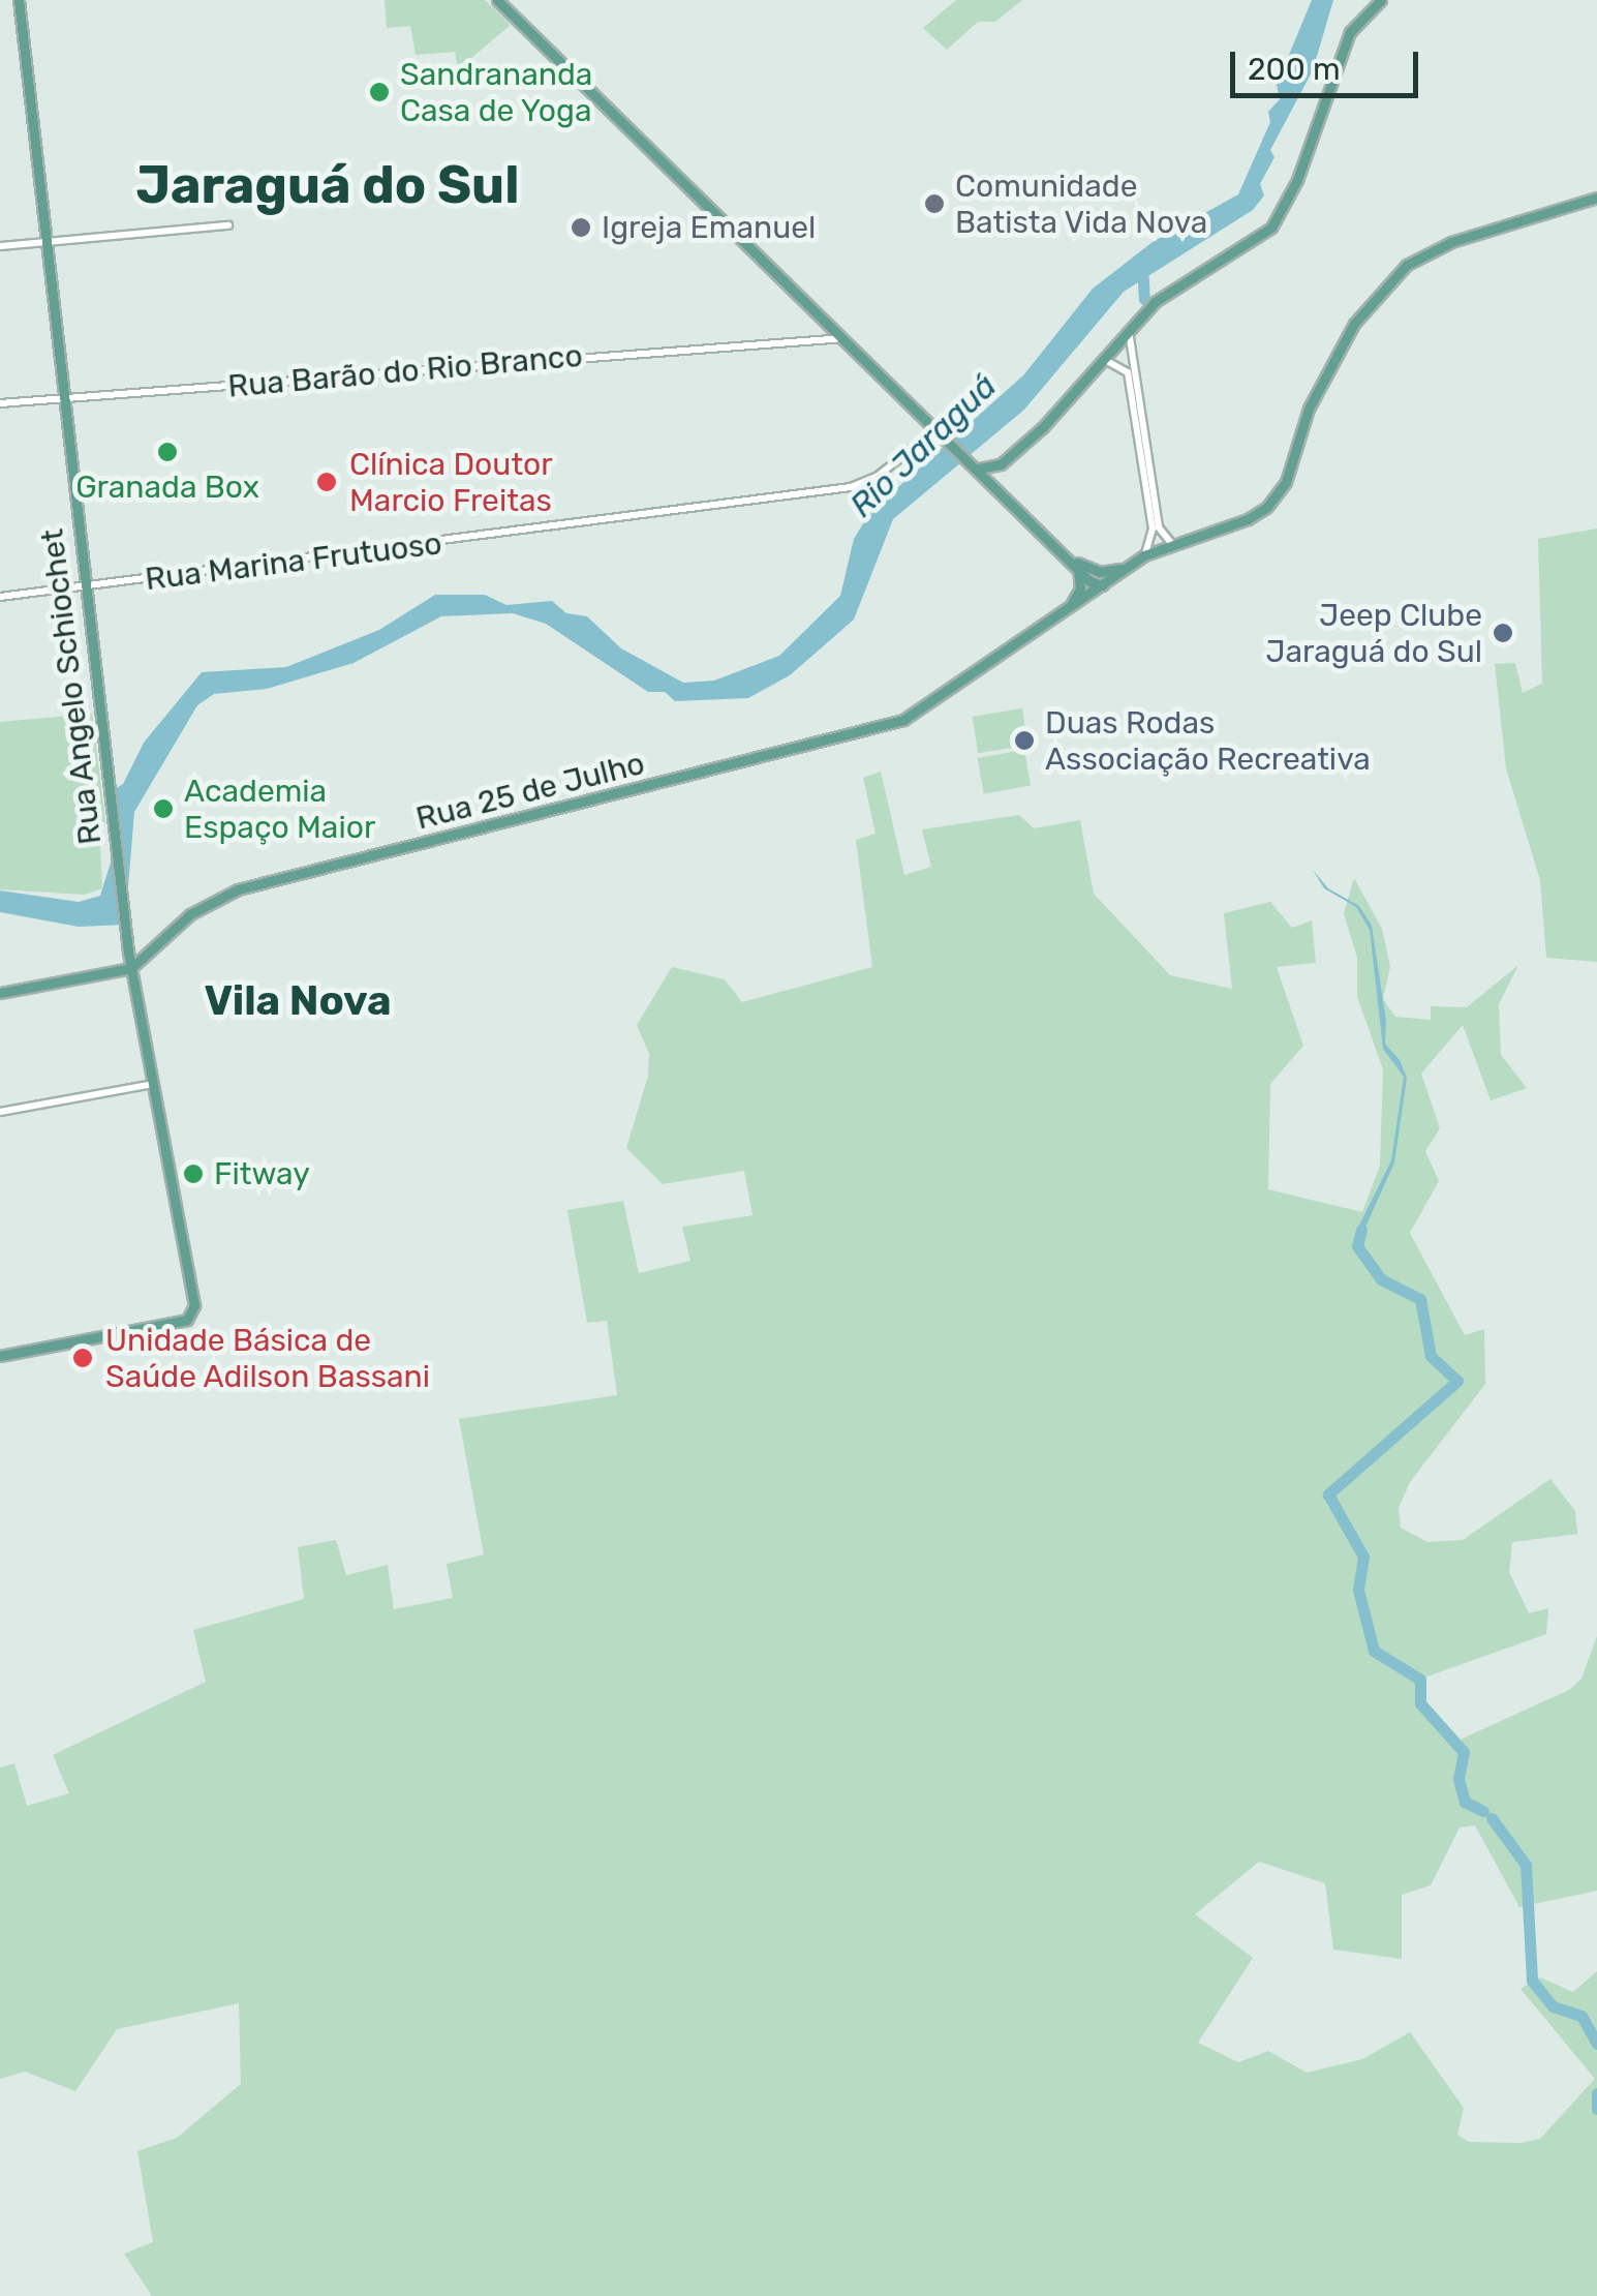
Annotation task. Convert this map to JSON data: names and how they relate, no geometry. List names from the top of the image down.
{
  "streets": {
    "main road": ["Rua Angelo Schiochet", "Rua 25 de Julho"],
    "street": ["Rua Barão do Rio Branco", "Rua Marina Frutuoso"]
  },
  "crossings": [
    ["Rua Barão do Rio Branco", "Rua Angelo Schiochet"],
    ["Rua Marina Frutuoso", "Rua Angelo Schiochet"],
    ["Rua Angelo Schiochet", "Rua 25 de Julho"]
  ],
  "districts": ["Jaraguá do Sul", "Vila Nova"],
  "water": ["Rio Jaraguá"],
  "places": [
    "Sandrananda Casa de Yoga",
    "Comunidade Batista Vida Nova",
    "Igreja Emanuel",
    "Granada Box",
    "Clínica Doutor Marcio Freitas",
    "Jeep Clube Jaraguá do Sul",
    "Duas Rodas Associação Recreativa",
    "Academia Espaço Maior",
    "Fitway",
    "Unidade Básica de Saúde Adilson Bassani"
  ],
  "scale_bar": "200 m"
}
